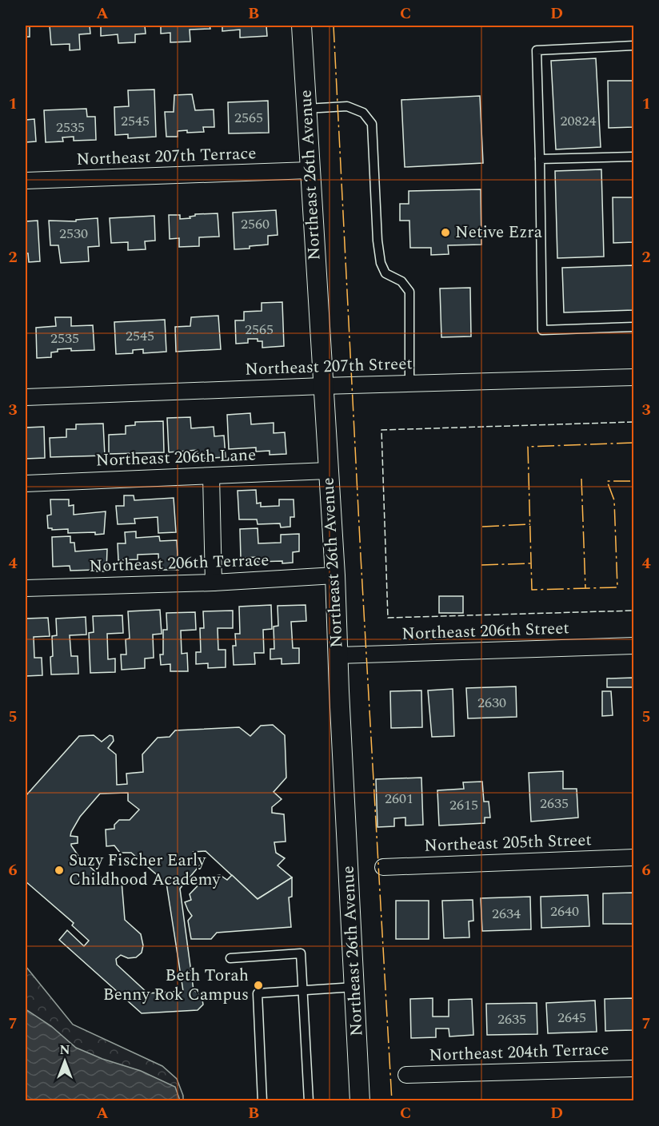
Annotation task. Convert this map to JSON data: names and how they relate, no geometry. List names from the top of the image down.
{
  "streets": {
    "street": [
      "Northeast 207th Terrace",
      "Northeast 26th Avenue",
      "Northeast 207th Street",
      "Northeast 206th Lane",
      "Northeast 206th Terrace",
      "Northeast 206th Street",
      "Northeast 205th Street",
      "Northeast 204th Terrace"
    ]
  },
  "crossings": [
    ["Northeast 207th Terrace", "Northeast 26th Avenue"],
    ["Northeast 26th Avenue", "Northeast 207th Street"],
    ["Northeast 26th Avenue", "Northeast 206th Lane"],
    ["Northeast 26th Avenue", "Northeast 206th Terrace"],
    ["Northeast 26th Avenue", "Northeast 206th Street"]
  ],
  "places": ["Netive Ezra", "Suzy Fischer Early Childhood Academy", "Beth Torah Benny Rok Campus"],
  "house_numbers": [
    "2565",
    "2545",
    "20824",
    "2535",
    "2560",
    "2530",
    "2565",
    "2545",
    "2535",
    "2630",
    "2601",
    "2635",
    "2615",
    "2640",
    "2634",
    "2645",
    "2635"
  ],
  "north": "top",
  "grid": {
    "columns": [
      "A",
      "B",
      "C",
      "D"
    ],
    "rows": [
      "1",
      "2",
      "3",
      "4",
      "5",
      "6",
      "7"
    ]
  }
}
